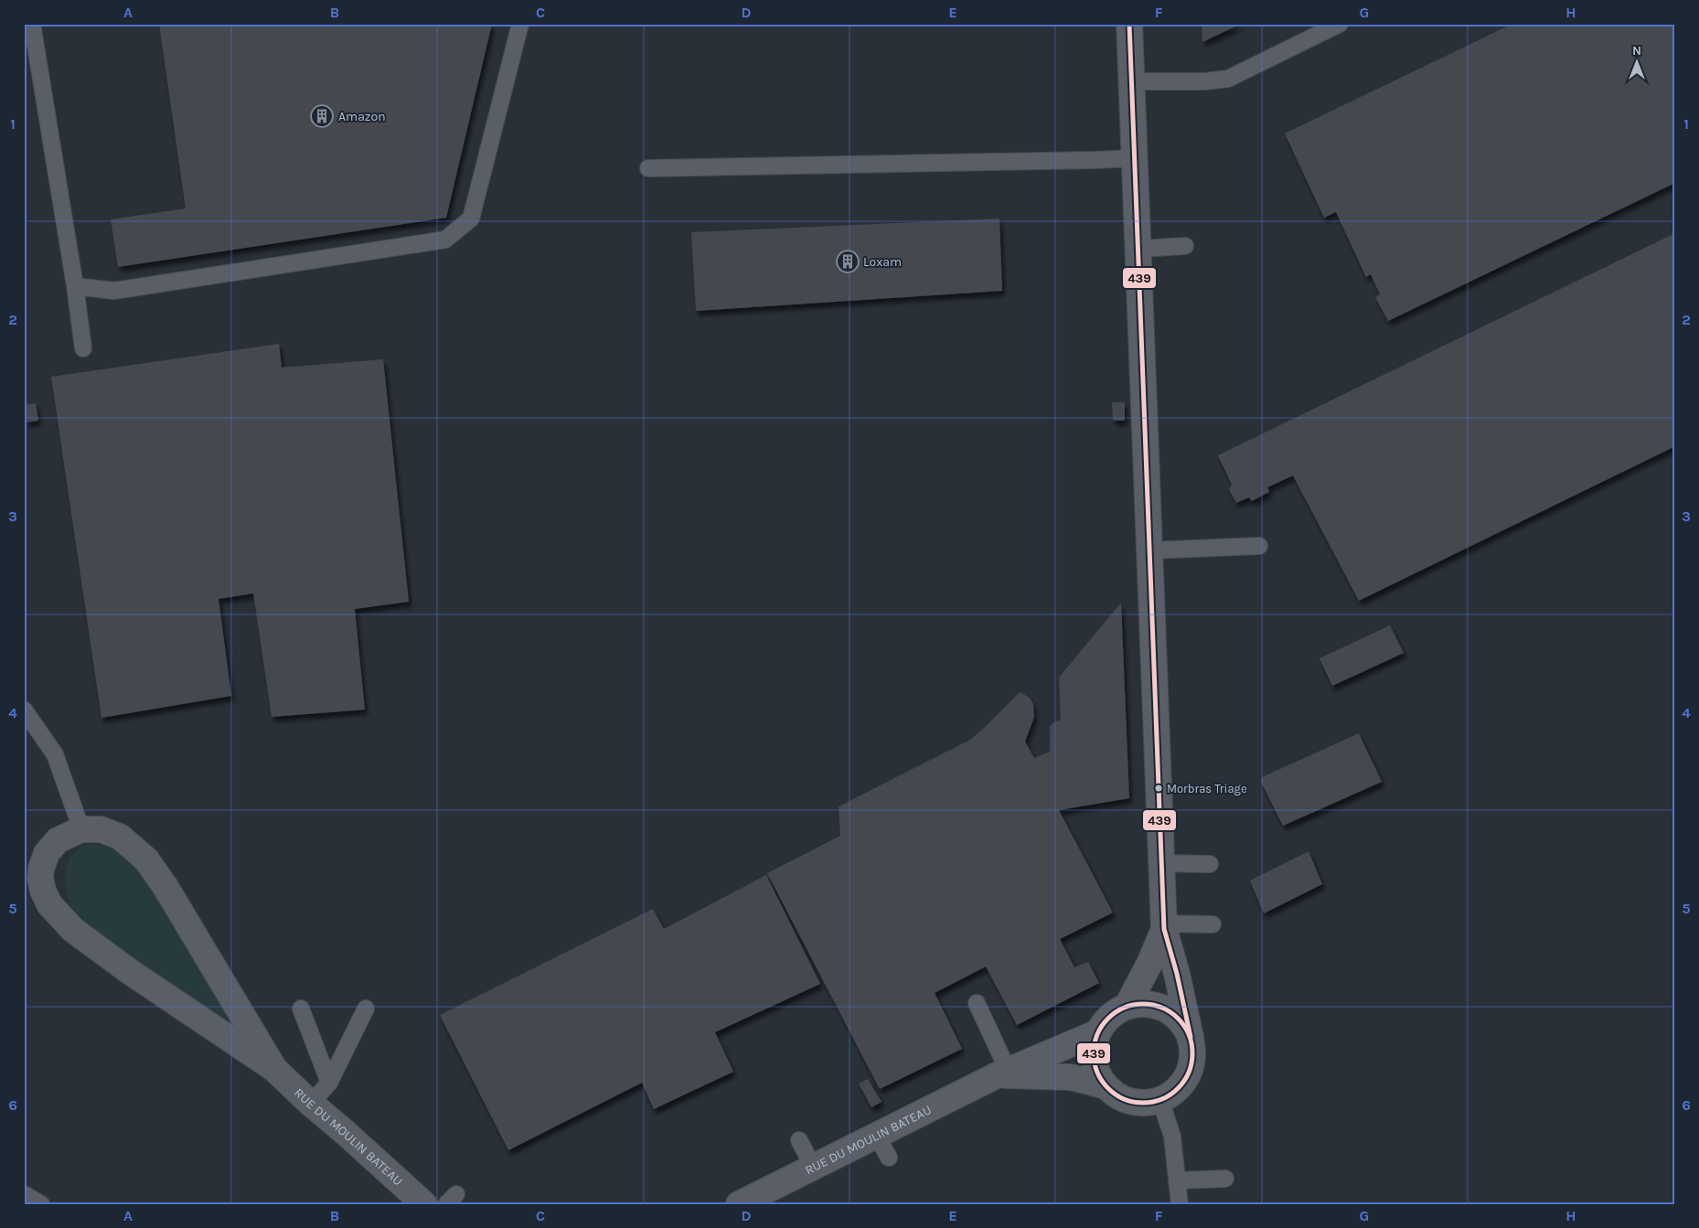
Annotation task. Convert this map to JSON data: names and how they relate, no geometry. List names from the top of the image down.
{
  "streets": {
    "street": ["RUE DU MOULIN BATEAU"]
  },
  "places": {
    "building": ["Amazon", "Loxam"],
    "other": ["Morbras Triage"]
  },
  "lines": ["transit line 439"],
  "north": "top",
  "grid": {
    "columns": [
      "A",
      "B",
      "C",
      "D",
      "E",
      "F",
      "G",
      "H"
    ],
    "rows": [
      "1",
      "2",
      "3",
      "4",
      "5",
      "6"
    ]
  }
}
